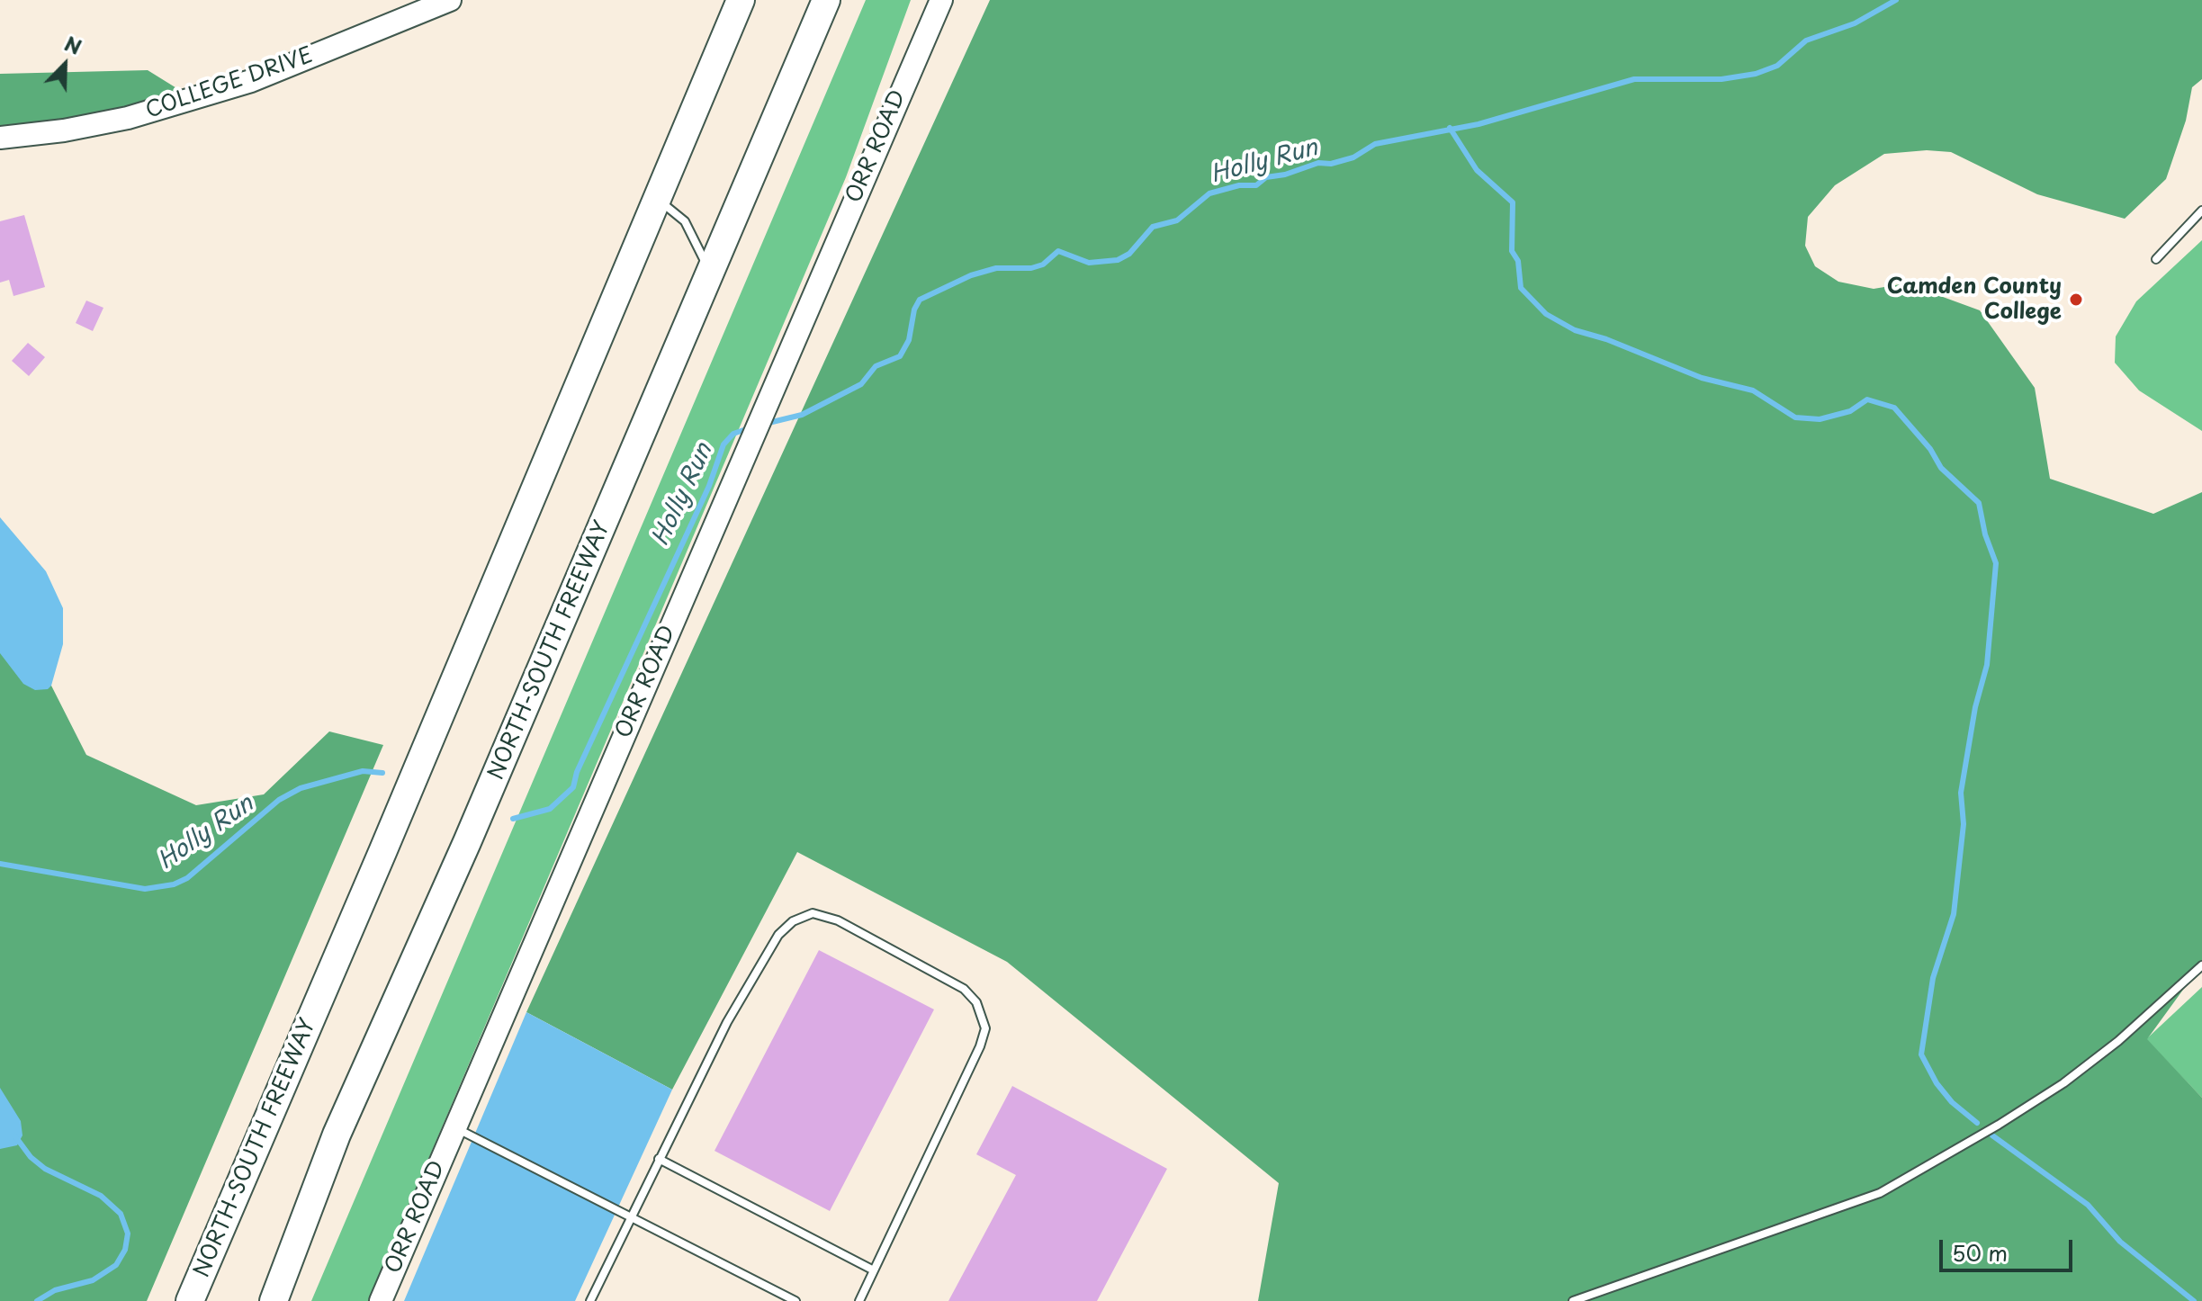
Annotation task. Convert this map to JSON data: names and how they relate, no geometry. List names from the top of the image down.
{
  "streets": {
    "highway": ["NORTH-SOUTH FREEWAY"],
    "street": ["COLLEGE DRIVE", "ORR ROAD"]
  },
  "water": ["Holly Run"],
  "places": ["Camden County College"],
  "scale_bar": "50 m",
  "north": "top right"
}
